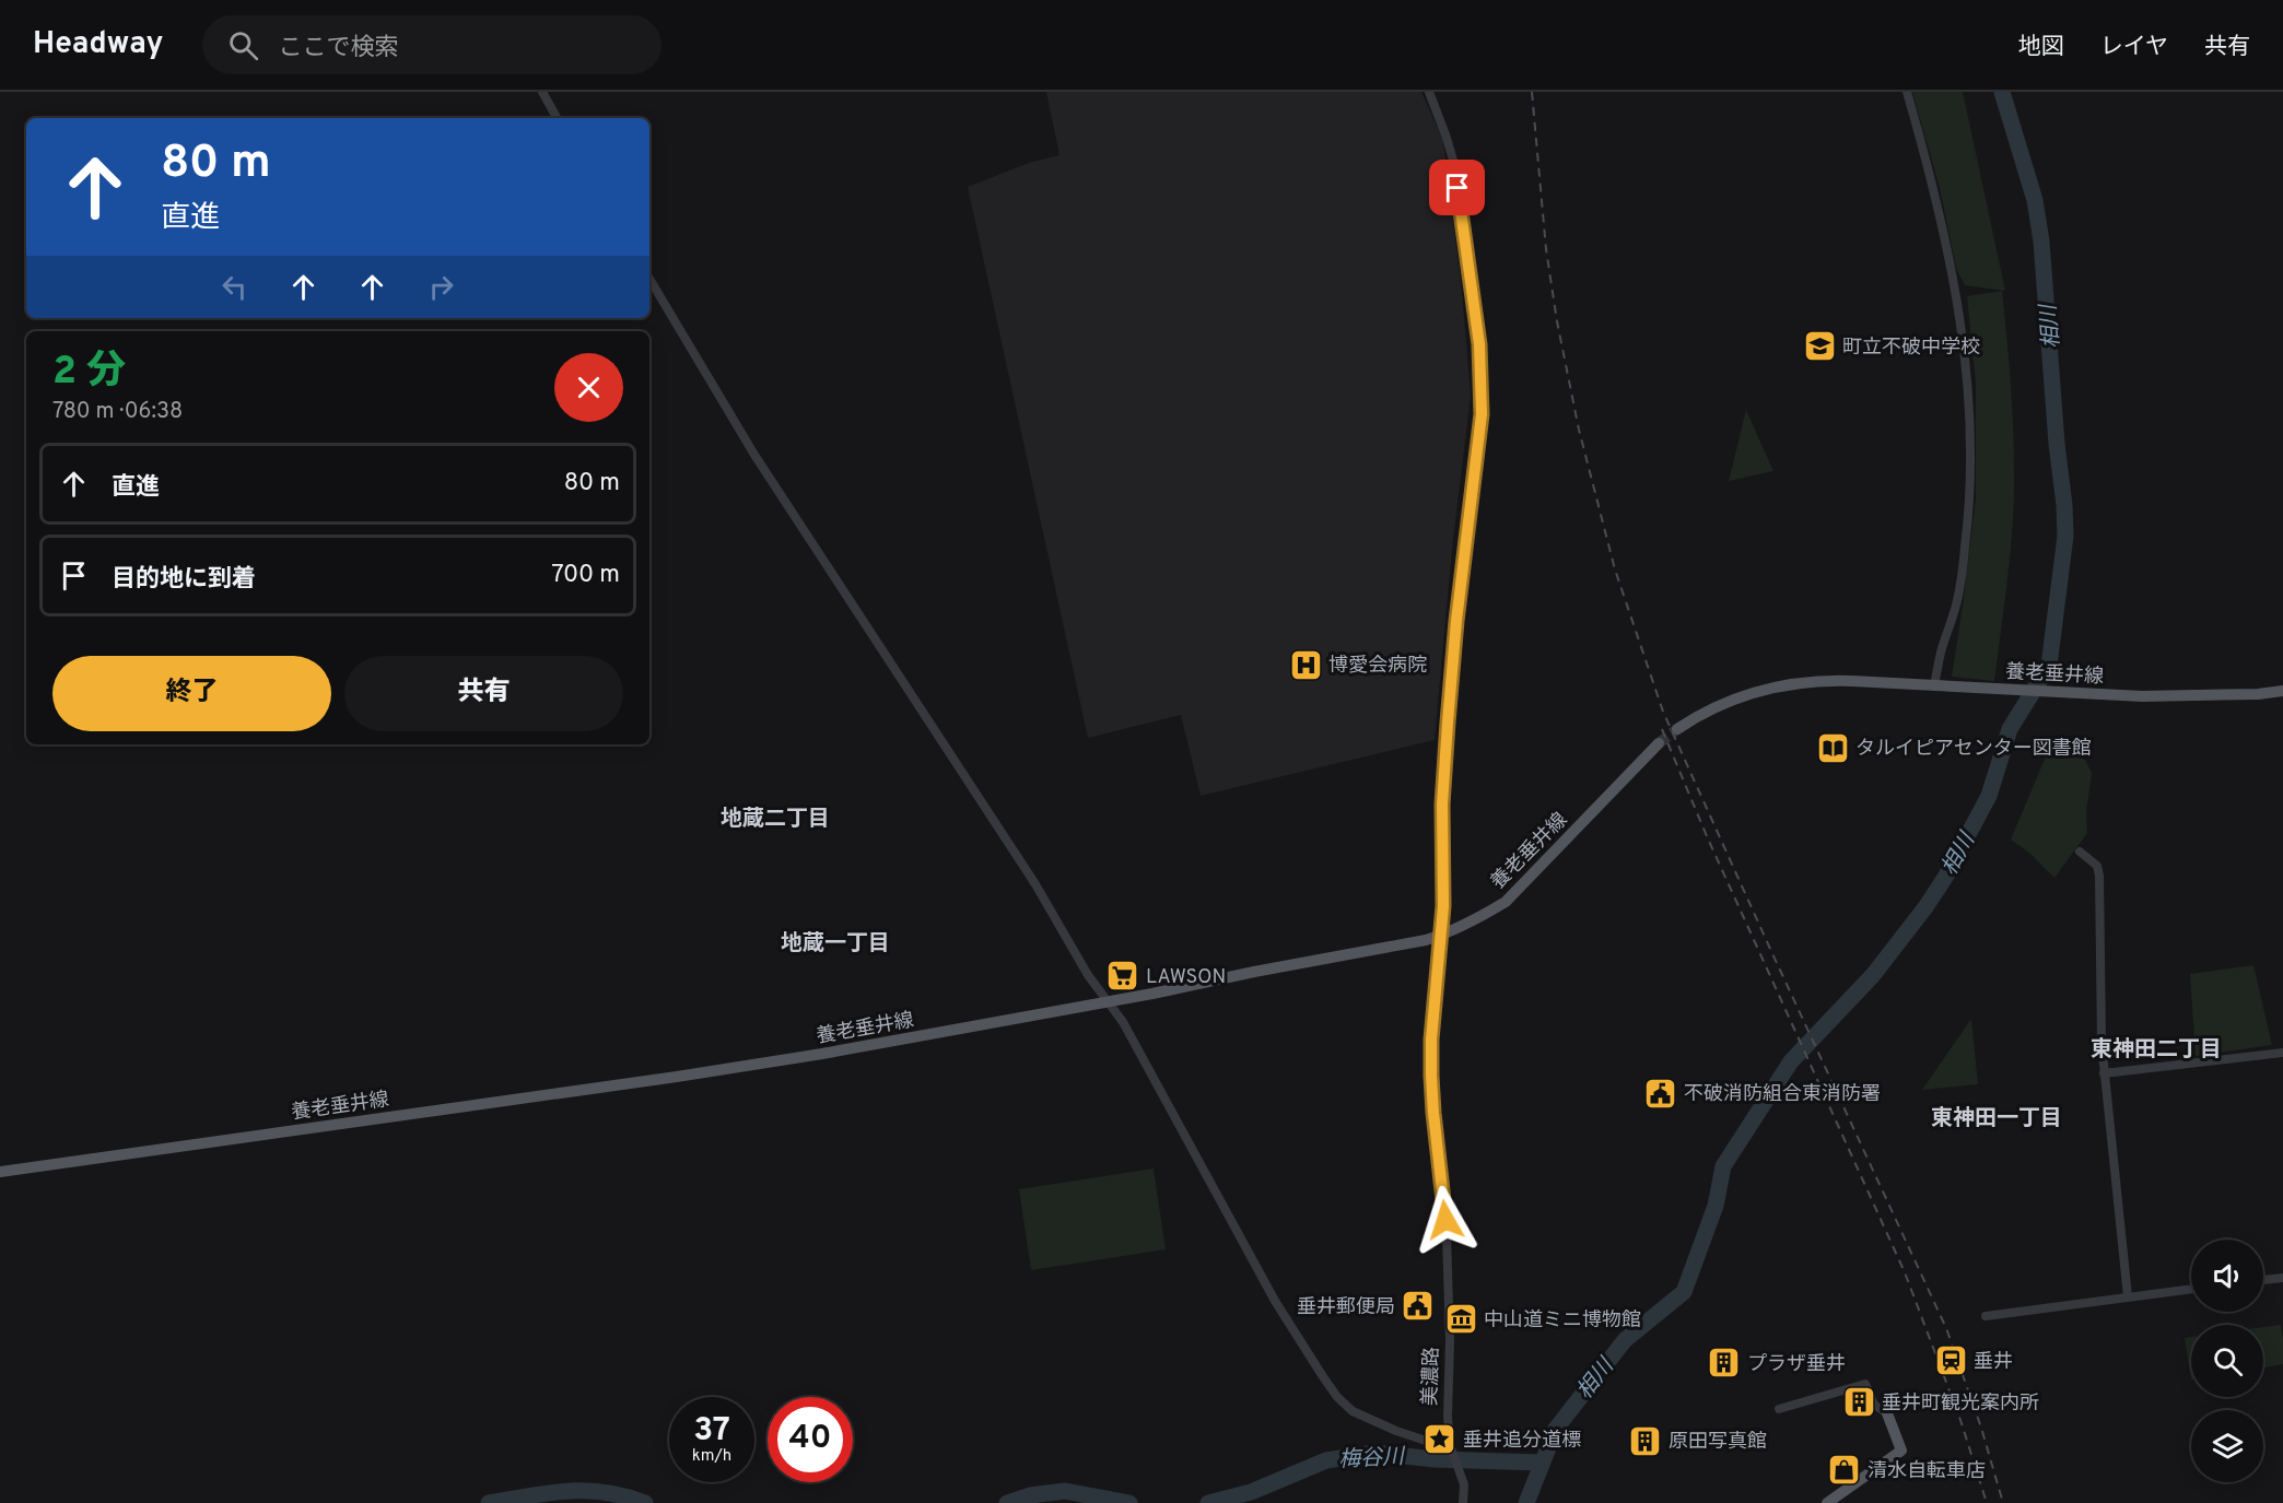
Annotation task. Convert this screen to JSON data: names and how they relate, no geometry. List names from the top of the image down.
{
  "streets": {
    "main road": ["養老垂井線"],
    "street": ["美濃路"]
  },
  "crossings": [
    ["養老垂井線", "美濃路"]
  ],
  "districts": [
    "地蔵二丁目",
    "地蔵一丁目",
    "東神田二丁目",
    "東神田一丁目"
  ],
  "water": ["相川", "梅谷川"],
  "places": {
    "school or university": ["町立不破中学校"],
    "hospital": ["博愛会病院"],
    "library": ["タルイピアセンター図書館"],
    "supermarket": ["LAWSON"],
    "public building": ["不破消防組合東消防署", "垂井郵便局"],
    "museum": ["中山道ミニ博物館"],
    "station": ["垂井"],
    "building": ["プラザ垂井", "垂井町観光案内所", "原田写真館"],
    "place": ["垂井追分道標"],
    "shop": ["清水自転車店"]
  },
  "page": {
    "header": "Headway",
    "search": "ここで検索",
    "nav": ["地図", "レイヤ", "共有"],
    "turn": ["80 m", "直進"],
    "heading": ["2 分", "780 m · 06:38"],
    "list": [
      {
        "name": "直進",
        "value": "80 m"
      },
      {
        "name": "目的地に到着",
        "value": "700 m"
      }
    ],
    "buttons": ["終了", "共有"],
    "speed": "37 km/h",
    "limit": "40"
  }
}
